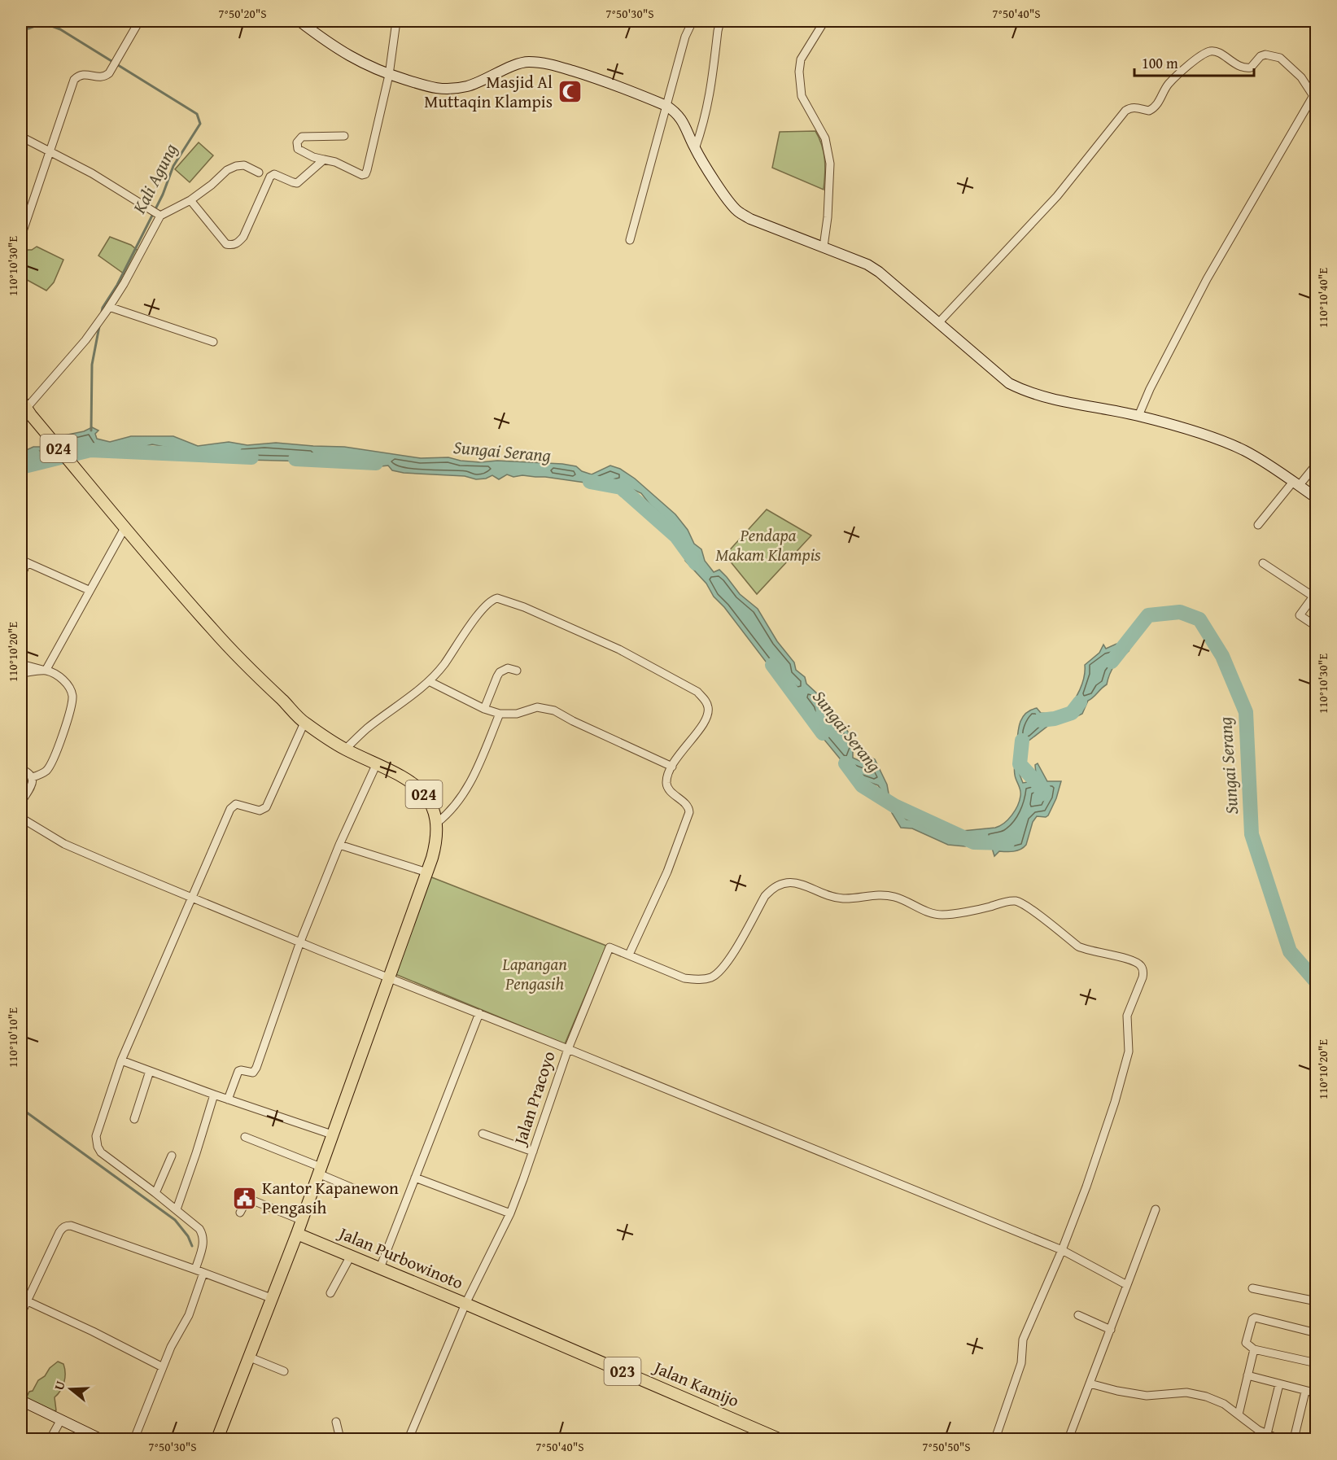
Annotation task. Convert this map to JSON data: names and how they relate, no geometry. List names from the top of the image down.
{
  "streets": {
    "main road": [
      "024",
      "Jalan Purbowinoto",
      "023",
      "Jalan Kamijo"
    ],
    "street": ["Jalan Pracoyo"]
  },
  "crossings": [
    ["024", "Jalan Pracoyo"],
    ["024", "Jalan Purbowinoto"],
    ["Jalan Pracoyo", "Jalan Purbowinoto"],
    ["Jalan Pracoyo", "Jalan Kamijo"],
    ["Jalan Purbowinoto", "Jalan Kamijo"]
  ],
  "water": ["Kali Agung", "Sungai Serang"],
  "parks": ["Pendapa Makam Klampis", "Lapangan Pengasih"],
  "places": {
    "mosque": ["Masjid Al Muttaqin Klampis"],
    "public building": ["Kantor Kapanewon Pengasih"]
  },
  "scale_bar": "100 m",
  "north": "left",
  "coordinates": [
    "7°50'20\"S",
    "7°50'30\"S",
    "7°50'40\"S",
    "110°10'30\"E",
    "110°10'40\"E",
    "110°10'20\"E",
    "110°10'10\"E",
    "7°50'50\"S"
  ]
}
